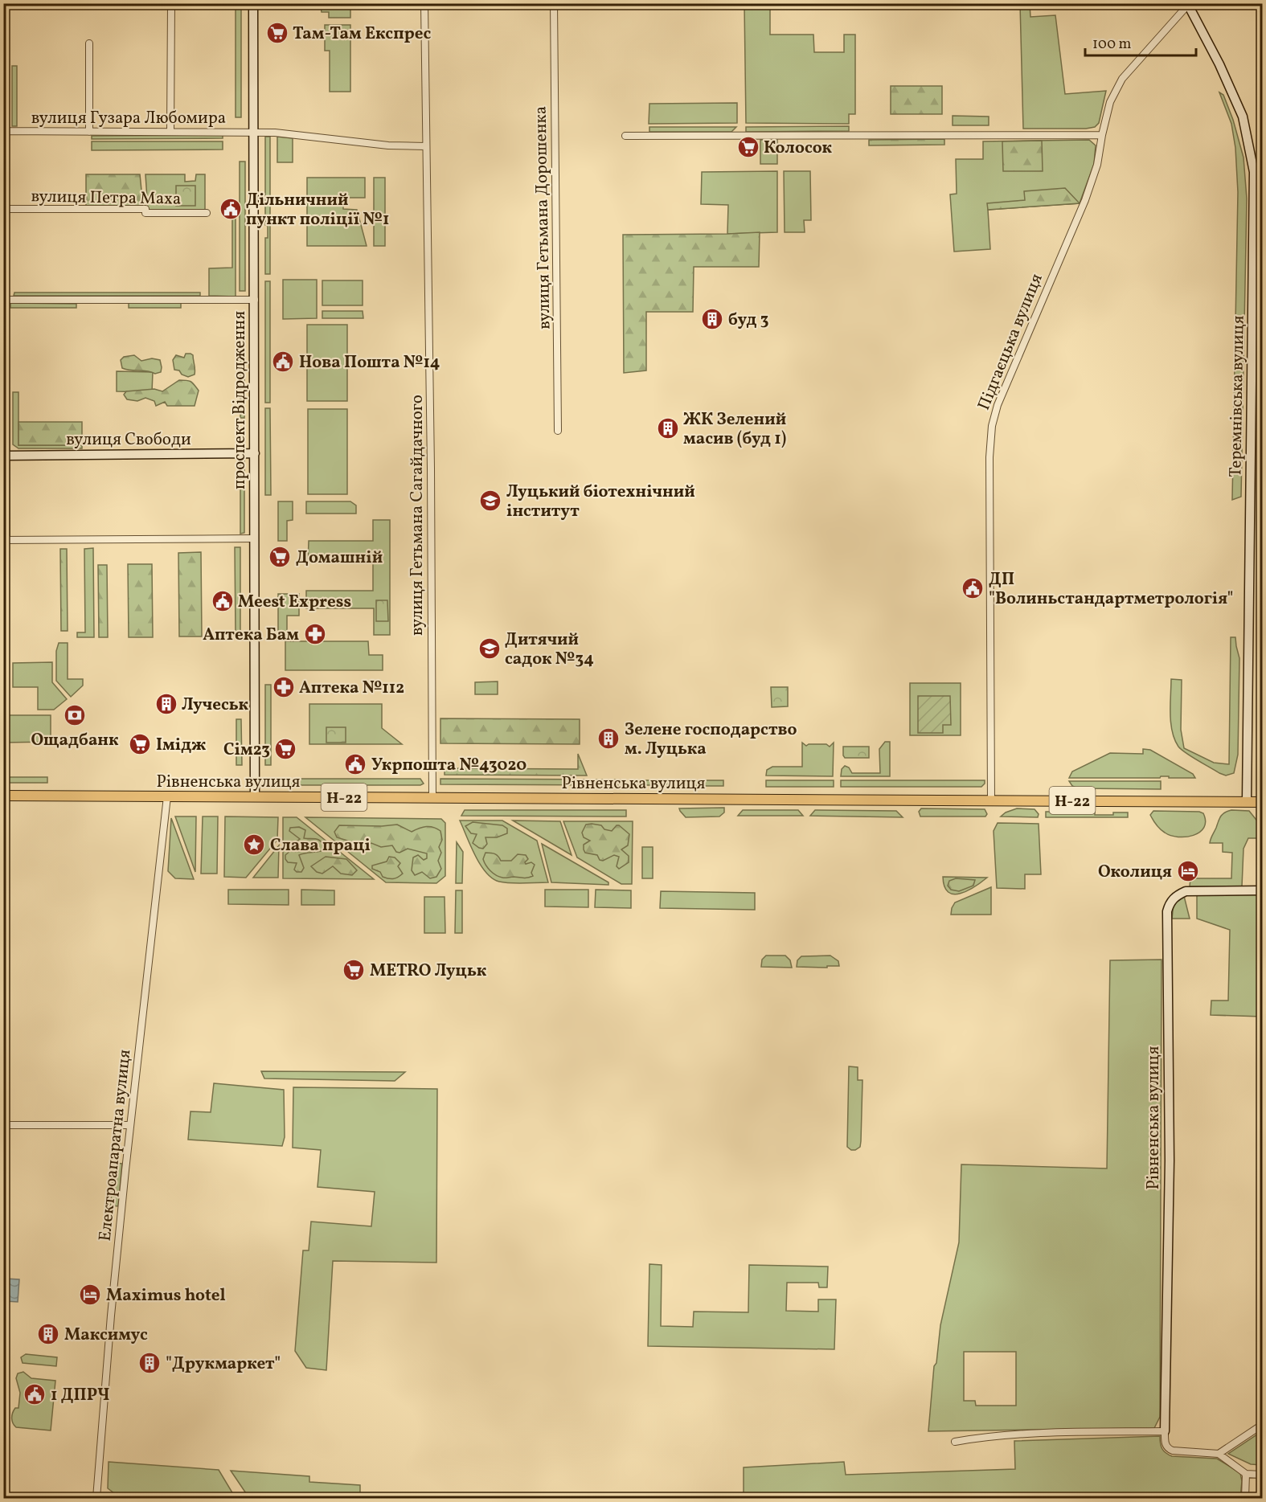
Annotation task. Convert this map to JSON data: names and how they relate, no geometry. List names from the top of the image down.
{
  "streets": {
    "main road": ["Рівненська вулиця", "Н-22"],
    "street": [
      "вулиця Гузара Любомира",
      "вулиця Петра Маха",
      "вулиця Гетьмана Дорошенка",
      "Підгаєцька вулиця",
      "Теремнівська вулиця",
      "проспект Відродження",
      "вулиця Свободи",
      "вулиця Гетьмана Сагайдачного",
      "Електроапаратна вулиця"
    ]
  },
  "crossings": [
    ["вулиця Гузара Любомира", "проспект Відродження"],
    ["Підгаєцька вулиця", "Теремнівська вулиця"],
    ["Підгаєцька вулиця", "Рівненська вулиця"],
    ["Теремнівська вулиця", "Рівненська вулиця"],
    ["проспект Відродження", "вулиця Свободи"],
    ["проспект Відродження", "Рівненська вулиця"],
    ["вулиця Гетьмана Сагайдачного", "Рівненська вулиця"],
    ["Рівненська вулиця", "Електроапаратна вулиця"]
  ],
  "places": {
    "supermarket": [
      "Там-Там Експрес",
      "Колосок",
      "Домашній",
      "Імідж",
      "Сім23",
      "METRO Луцьк"
    ],
    "public building": [
      "Дільничний пункт поліції №1",
      "Нова Пошта №14",
      "ДП \"Волиньстандартметрологія\"",
      "Meest Express",
      "Укрпошта №43020",
      "1 ДПРЧ"
    ],
    "building": [
      "буд 3",
      "ЖК Зелений масив (буд 1)",
      "Лучеськ",
      "Зелене господарство м. Луцька",
      "Максимус",
      "\"Друкмаркет\""
    ],
    "school or university": ["Луцький біотехнічний інститут", "Дитячий садок №34"],
    "pharmacy": ["Аптека Бам", "Аптека №112"],
    "bank": ["Ощадбанк"],
    "place": ["Слава праці"],
    "hotel": ["Околиця", "Maximus hotel"]
  },
  "scale_bar": "100 m"
}
